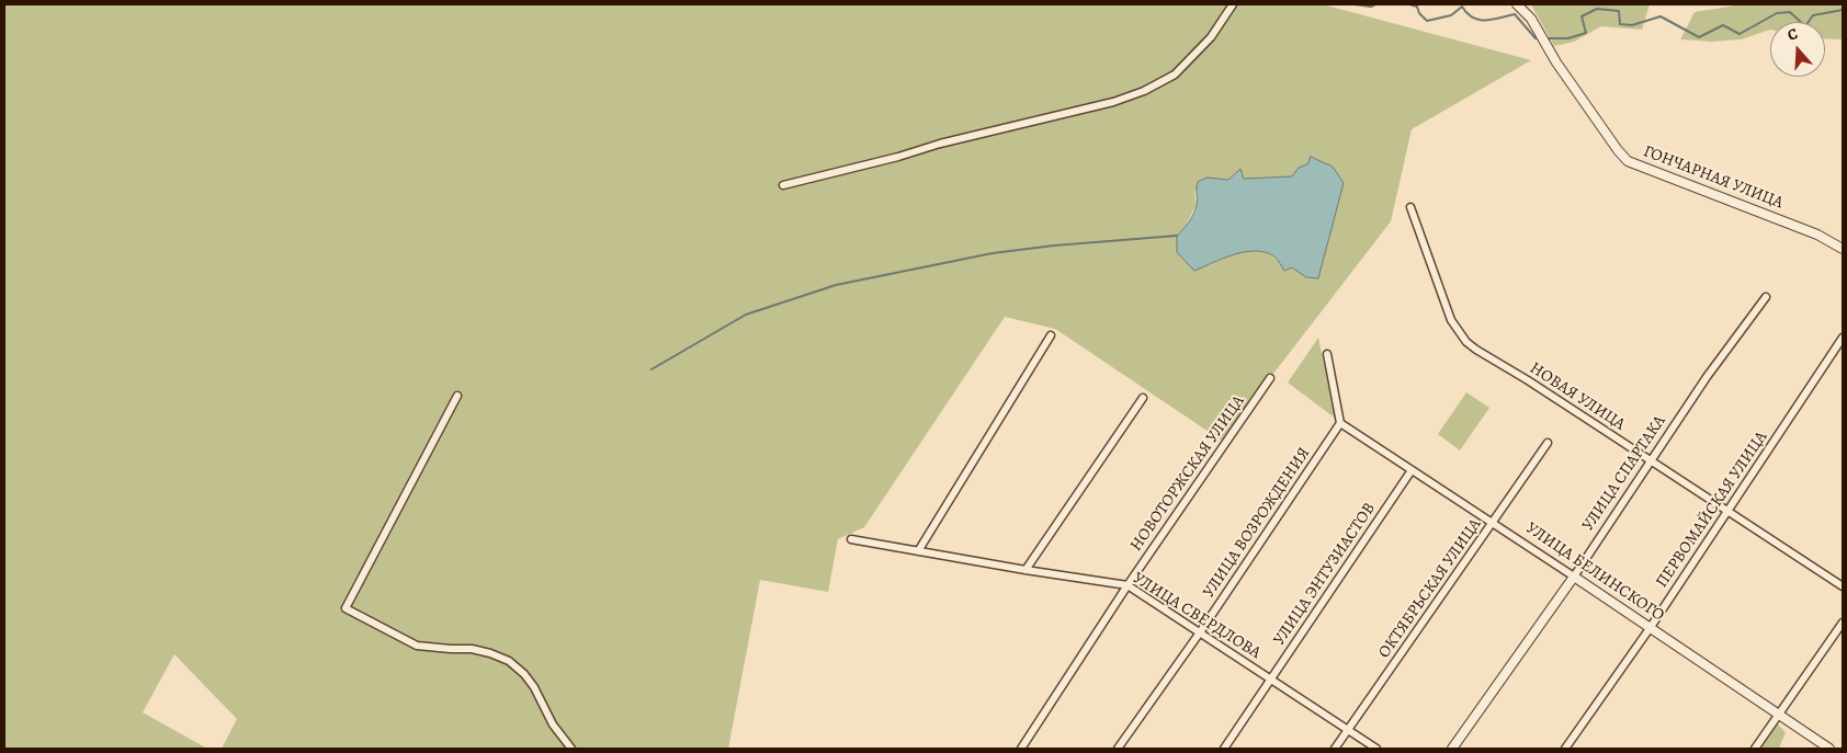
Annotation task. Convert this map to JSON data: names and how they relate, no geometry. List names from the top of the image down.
{
  "streets": {
    "street": [
      "ГОНЧАРНАЯ УЛИЦА",
      "НОВАЯ УЛИЦА",
      "НОВОТОРЖСКАЯ УЛИЦА",
      "УЛИЦА СПАРТАКА",
      "ПЕРВОМАЙСКАЯ УЛИЦА",
      "УЛИЦА ВОЗРОЖДЕНИЯ",
      "УЛИЦА БЕЛИНСКОГО",
      "УЛИЦА ЭНТУЗИАСТОВ",
      "ОКТЯБРЬСКАЯ УЛИЦА",
      "УЛИЦА СВЕРДЛОВА"
    ]
  },
  "crossings": [
    ["НОВАЯ УЛИЦА", "УЛИЦА СПАРТАКА"],
    ["НОВАЯ УЛИЦА", "ПЕРВОМАЙСКАЯ УЛИЦА"],
    ["НОВОТОРЖСКАЯ УЛИЦА", "УЛИЦА СВЕРДЛОВА"],
    ["УЛИЦА СПАРТАКА", "УЛИЦА БЕЛИНСКОГО"],
    ["ПЕРВОМАЙСКАЯ УЛИЦА", "УЛИЦА БЕЛИНСКОГО"],
    ["УЛИЦА ВОЗРОЖДЕНИЯ", "УЛИЦА БЕЛИНСКОГО"],
    ["УЛИЦА ВОЗРОЖДЕНИЯ", "УЛИЦА СВЕРДЛОВА"],
    ["УЛИЦА БЕЛИНСКОГО", "УЛИЦА ЭНТУЗИАСТОВ"],
    ["УЛИЦА БЕЛИНСКОГО", "ОКТЯБРЬСКАЯ УЛИЦА"],
    ["УЛИЦА ЭНТУЗИАСТОВ", "УЛИЦА СВЕРДЛОВА"],
    ["ОКТЯБРЬСКАЯ УЛИЦА", "УЛИЦА СВЕРДЛОВА"]
  ],
  "north": "top"
}
